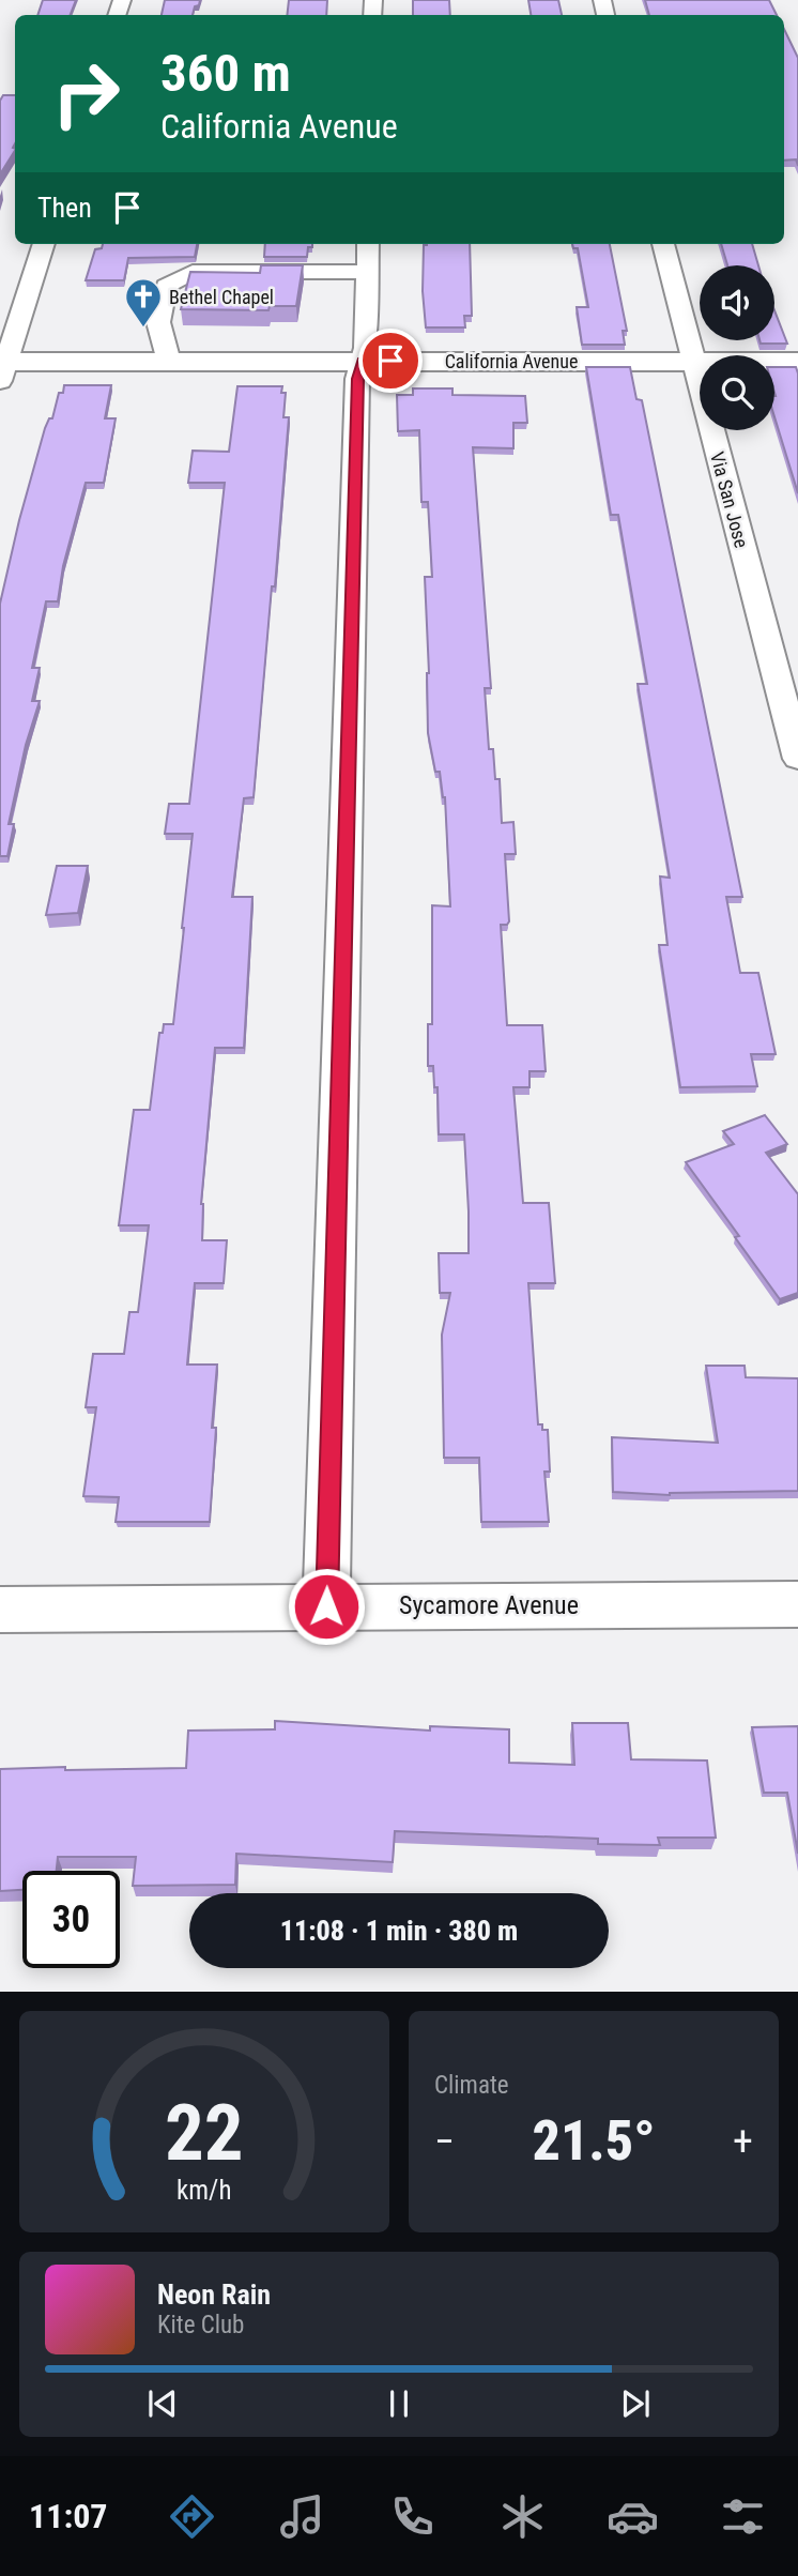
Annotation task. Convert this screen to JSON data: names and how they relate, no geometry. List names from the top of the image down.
{
  "streets": {
    "main road": ["California Avenue"],
    "street": ["Via San Jose", "Sycamore Avenue"]
  },
  "crossings": [
    ["California Avenue", "Via San Jose"]
  ],
  "places": {
    "church": ["Bethel Chapel"]
  },
  "page": {
    "turn": ["360 m", "California Avenue"],
    "then": "Then",
    "limit": "30",
    "trip": "11:08 · 1 min · 380 m",
    "tile": "Climate",
    "heat": ["−", "21.5°", "+"],
    "song": ["Neon Rain", "Kite Club"],
    "tabs": "11:07",
    "gauge": ["22", "km/h"]
  }
}
